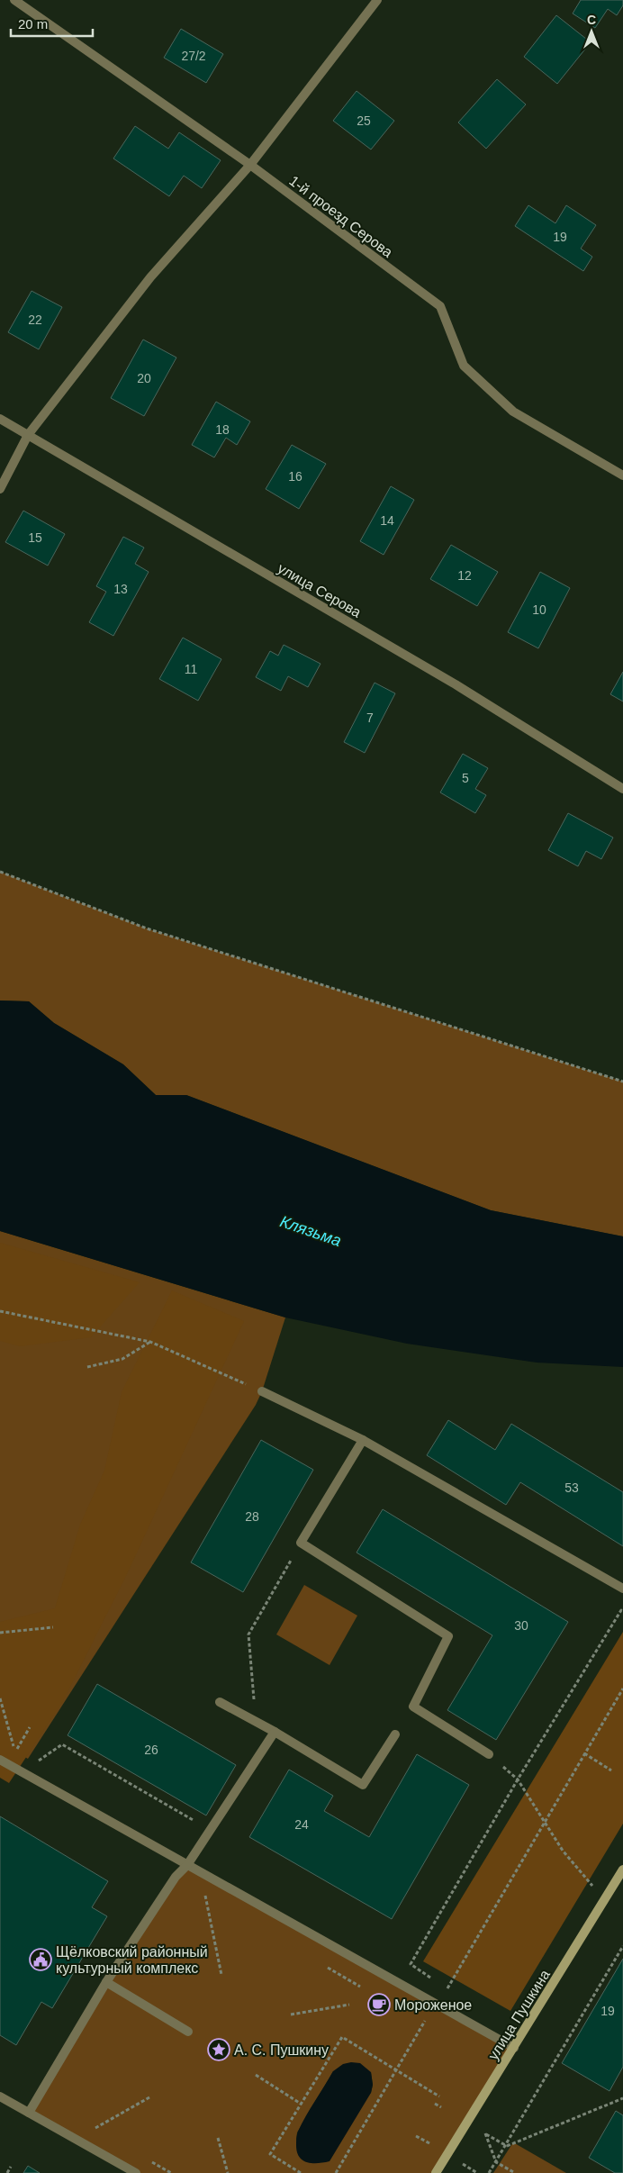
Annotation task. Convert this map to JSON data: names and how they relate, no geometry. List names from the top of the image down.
{
  "streets": {
    "street": ["1-й проезд Серова", "улица Серова", "улица Пушкина"]
  },
  "water": ["Клязьма"],
  "places": {
    "public building": ["Щёлковский районный культурный комплекс"],
    "cafe": ["Мороженое"],
    "place": ["А. С. Пушкину"]
  },
  "house_numbers": [
    "27/2",
    "25",
    "19",
    "22",
    "20",
    "18",
    "16",
    "14",
    "15",
    "12",
    "13",
    "10",
    "11",
    "7",
    "5",
    "53",
    "28",
    "30",
    "26",
    "24",
    "19"
  ],
  "scale_bar": "20 m",
  "north": "top"
}
